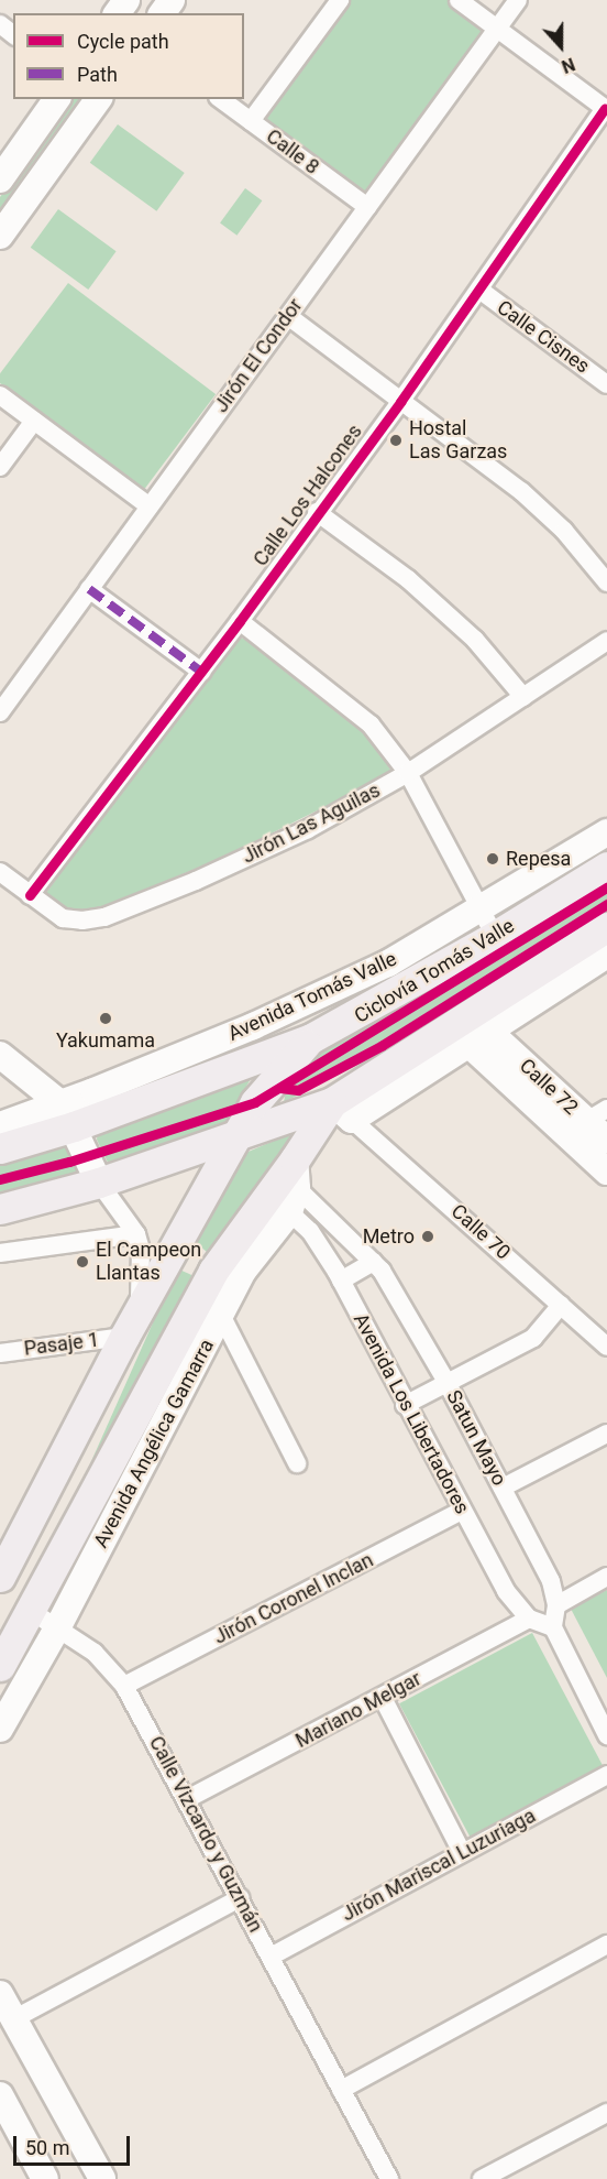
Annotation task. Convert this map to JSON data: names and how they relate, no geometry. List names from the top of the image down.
{
  "streets": {
    "main road": ["Avenida Tomás Valle", "Avenida Angélica Gamarra"],
    "street": [
      "Calle 8",
      "Calle Cisnes",
      "Jirón El Condor",
      "Calle Los Halcones",
      "Jirón Las Aguilas",
      "Calle 72",
      "Calle 70",
      "Pasaje 1",
      "Avenida Los Libertadores",
      "Satun Mayo",
      "Jirón Coronel Inclan",
      "Mariano Melgar",
      "Calle Vizcardo y Guzmán",
      "Jirón Mariscal Luzuriaga"
    ],
    "cycle path": ["Ciclovía Tomás Valle"]
  },
  "crossings": [
    ["Calle 8", "Jirón El Condor"],
    ["Calle Cisnes", "Calle Los Halcones"],
    ["Calle Los Halcones", "Jirón Las Aguilas"],
    ["Calle 70", "Avenida Angélica Gamarra"],
    ["Avenida Los Libertadores", "Satun Mayo"],
    ["Avenida Los Libertadores", "Avenida Angélica Gamarra"],
    ["Avenida Los Libertadores", "Jirón Coronel Inclan"],
    ["Avenida Los Libertadores", "Mariano Melgar"],
    ["Satun Mayo", "Avenida Angélica Gamarra"],
    ["Avenida Angélica Gamarra", "Calle Vizcardo y Guzmán"],
    ["Jirón Coronel Inclan", "Calle Vizcardo y Guzmán"],
    ["Mariano Melgar", "Calle Vizcardo y Guzmán"],
    ["Calle Vizcardo y Guzmán", "Jirón Mariscal Luzuriaga"]
  ],
  "places": [
    "Hostal Las Garzas",
    "Repesa",
    "Yakumama",
    "Metro",
    "El Campeon Llantas"
  ],
  "legend": ["Cycle path", "Path"],
  "scale_bar": "50 m",
  "north": "bottom"
}
